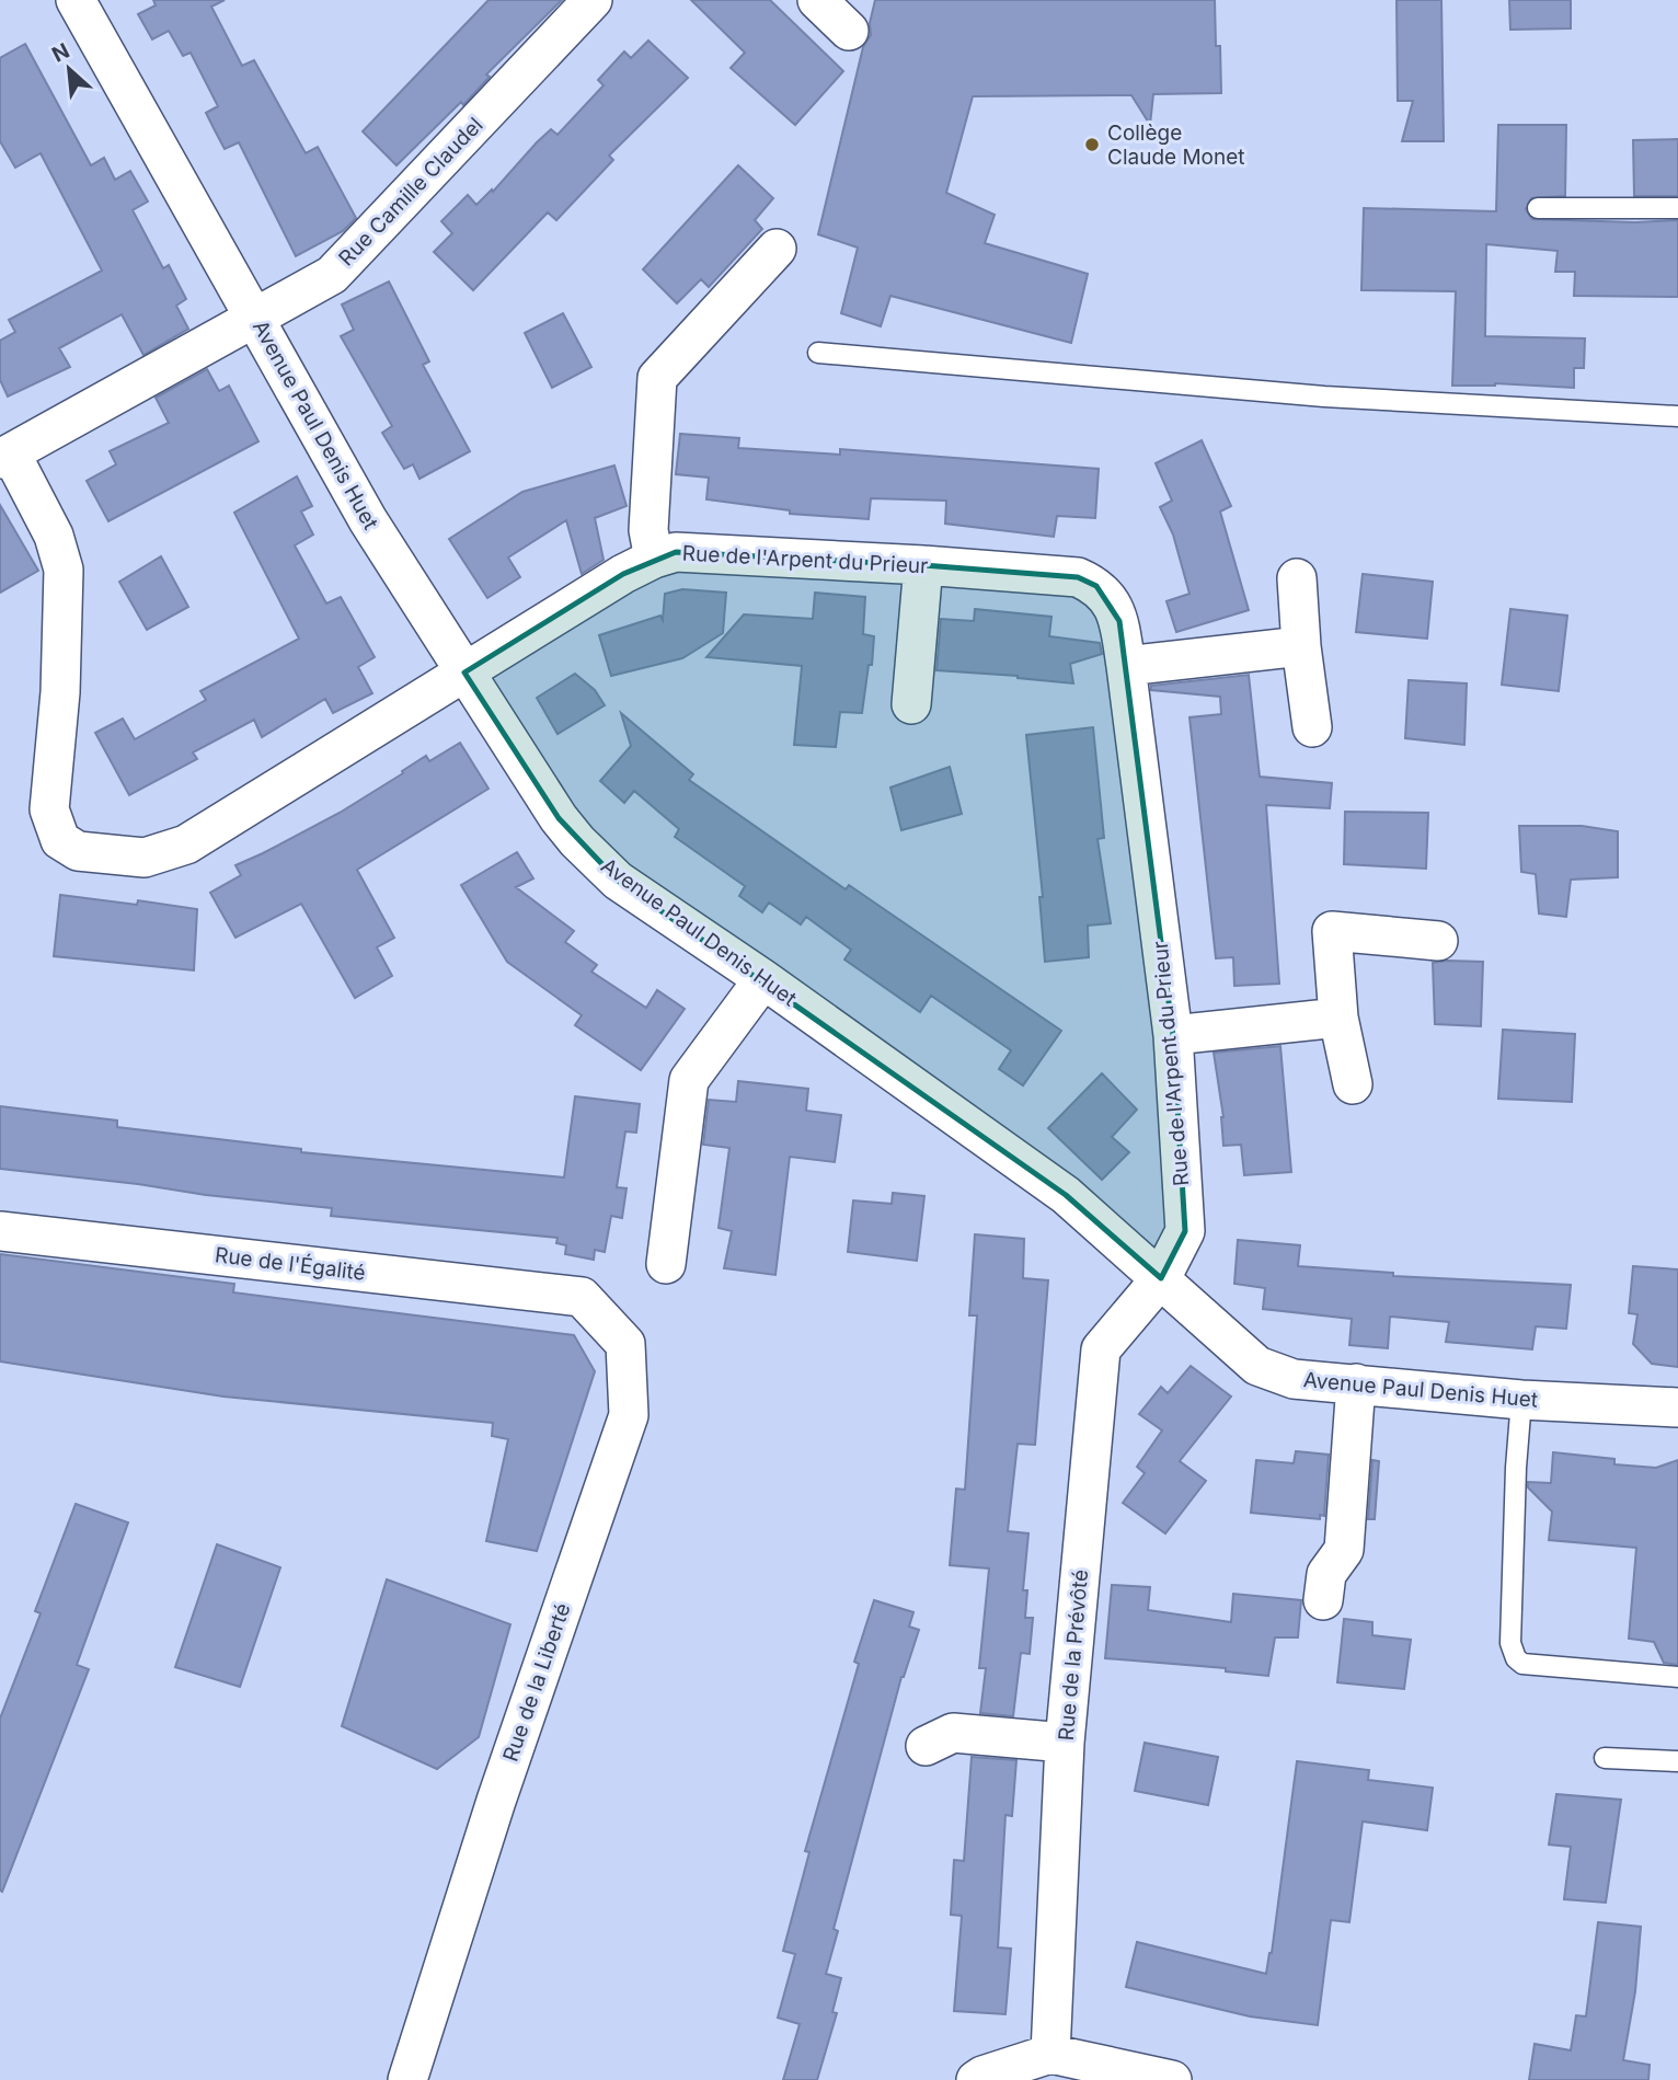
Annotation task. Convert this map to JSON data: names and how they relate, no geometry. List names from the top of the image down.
{
  "streets": {
    "street": [
      "Rue Camille Claudel",
      "Avenue Paul Denis Huet",
      "Rue de l'Arpent du Prieur",
      "Rue de l'Égalité",
      "Rue de la Prévôté",
      "Rue de la Liberté"
    ]
  },
  "crossings": [
    ["Rue Camille Claudel", "Avenue Paul Denis Huet"],
    ["Rue Camille Claudel", "Rue de l'Arpent du Prieur"],
    ["Avenue Paul Denis Huet", "Rue de l'Arpent du Prieur"],
    ["Avenue Paul Denis Huet", "Rue de la Prévôté"],
    ["Rue de l'Arpent du Prieur", "Rue de la Prévôté"],
    ["Rue de l'Égalité", "Rue de la Liberté"]
  ],
  "places": ["Collège Claude Monet"],
  "north": "top left"
}
